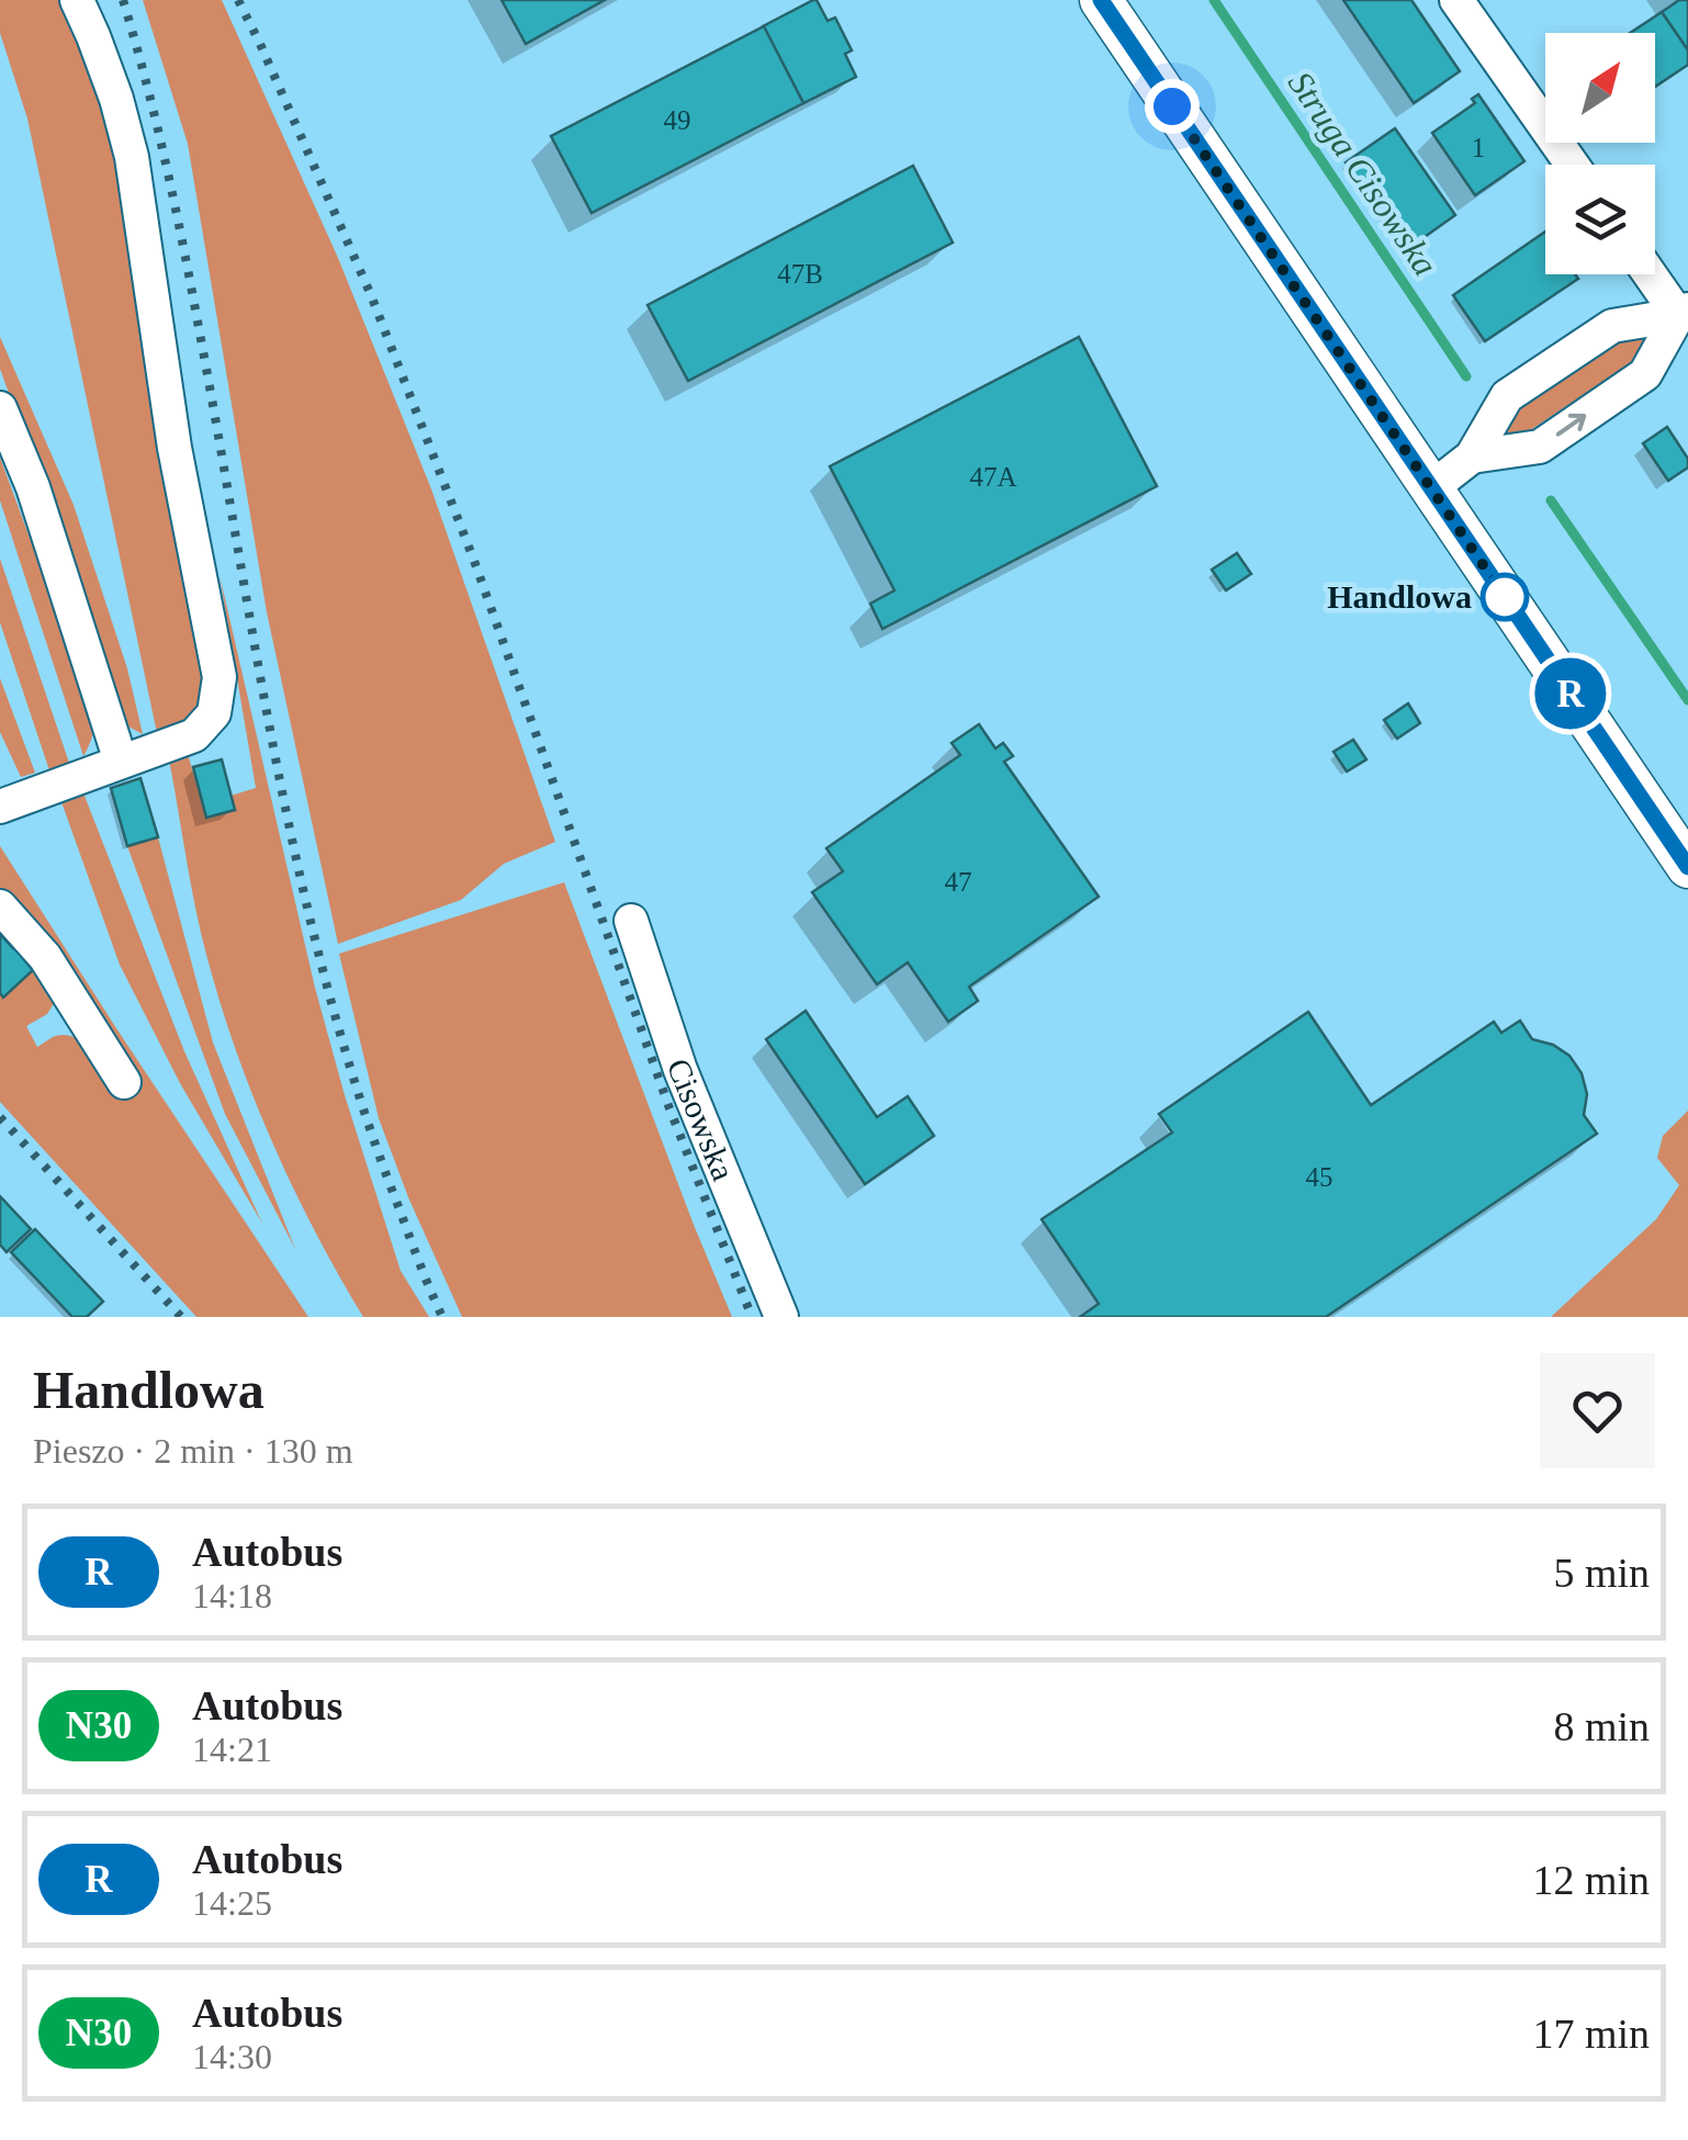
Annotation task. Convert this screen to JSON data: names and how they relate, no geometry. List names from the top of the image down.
{
  "streets": {
    "street": ["Cisowska"]
  },
  "water": ["Struga Cisowska"],
  "places": ["Handlowa"],
  "lines": ["bus line R"],
  "house_numbers": [
    "49",
    "1",
    "47B",
    "47A",
    "47",
    "45"
  ],
  "north": "top right",
  "page": {
    "on_map": "R",
    "heading": ["Handlowa", "Pieszo · 2 min · 130 m"],
    "list": [
      {
        "mark": "R",
        "name": "Autobus",
        "note": "14:18",
        "value": "5 min"
      },
      {
        "mark": "N30",
        "name": "Autobus",
        "note": "14:21",
        "value": "8 min"
      },
      {
        "mark": "R",
        "name": "Autobus",
        "note": "14:25",
        "value": "12 min"
      },
      {
        "mark": "N30",
        "name": "Autobus",
        "note": "14:30",
        "value": "17 min"
      }
    ]
  }
}
